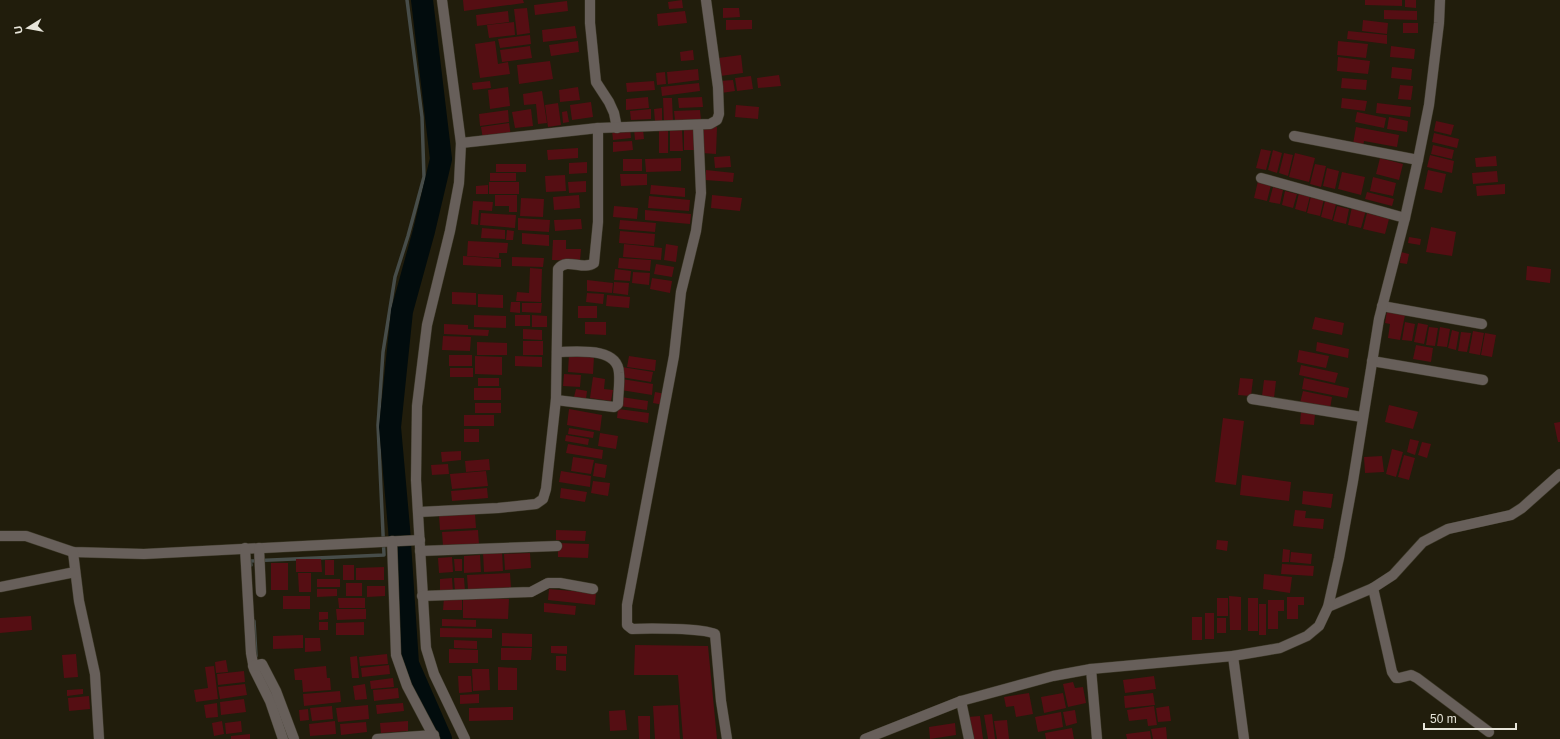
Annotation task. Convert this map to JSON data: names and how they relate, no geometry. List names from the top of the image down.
{
  "scale_bar": "50 m",
  "north": "left"
}
